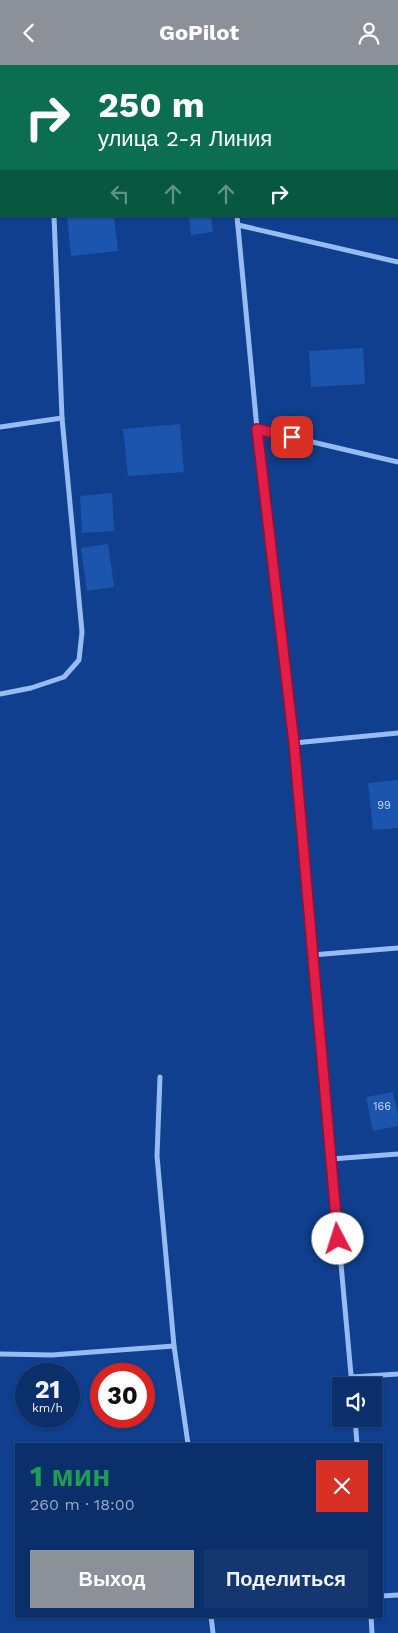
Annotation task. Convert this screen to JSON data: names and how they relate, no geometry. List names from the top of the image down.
{
  "house_numbers": ["99", "166"],
  "page": {
    "header": "GoPilot",
    "turn": ["250 m", "улица 2-я Линия"],
    "speed": "21 km/h",
    "limit": "30",
    "heading": ["1 мин", "260 m · 18:00"],
    "buttons": ["Выход", "Поделиться"]
  }
}
